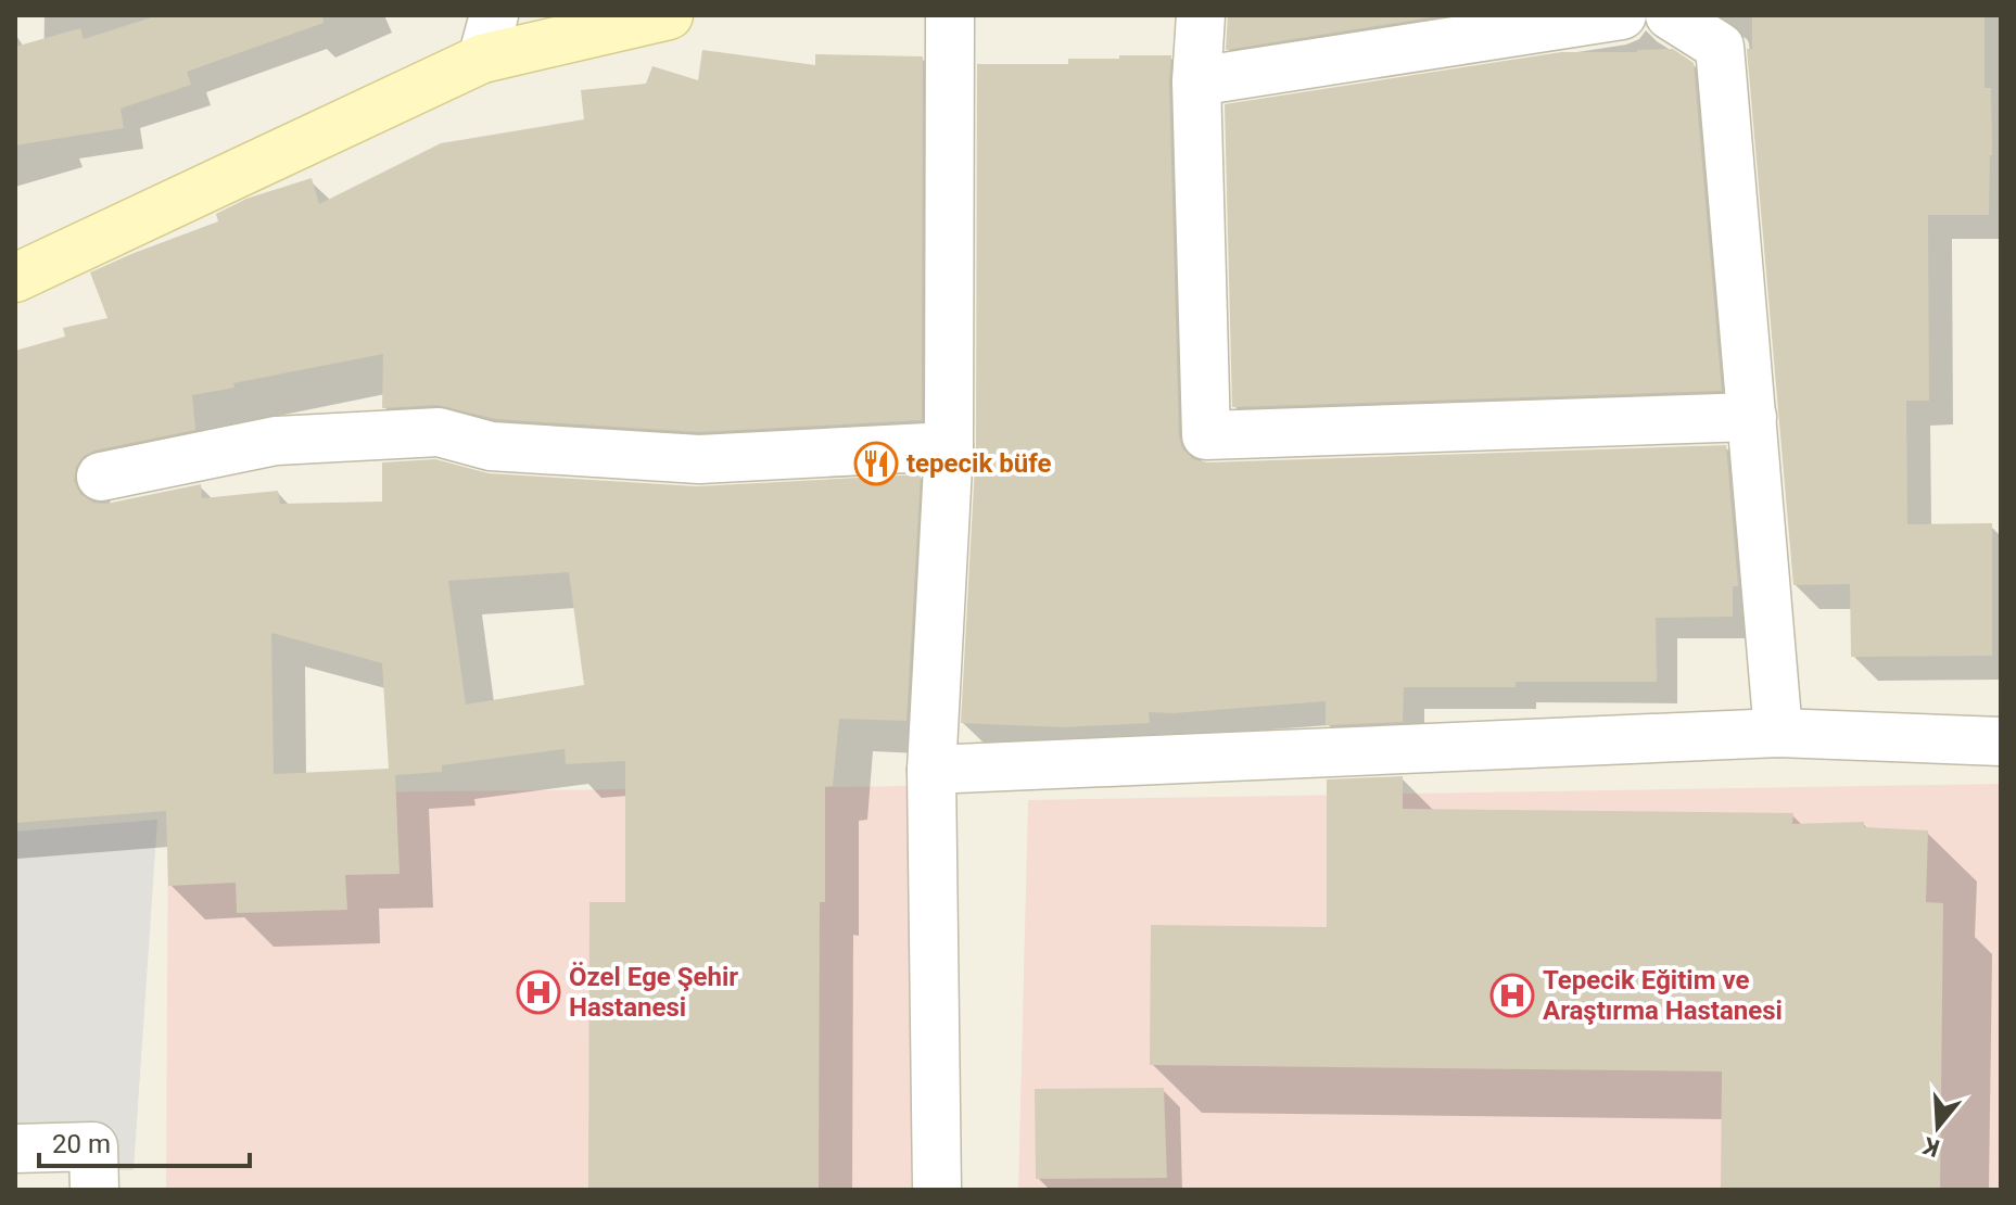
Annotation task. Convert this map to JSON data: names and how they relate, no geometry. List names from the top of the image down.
{
  "places": {
    "restaurant": ["tepecik büfe"],
    "hospital": ["Özel Ege Şehir Hastanesi", "Tepecik Eğitim ve Araştırma Hastanesi"]
  },
  "scale_bar": "20 m",
  "north": "bottom"
}
